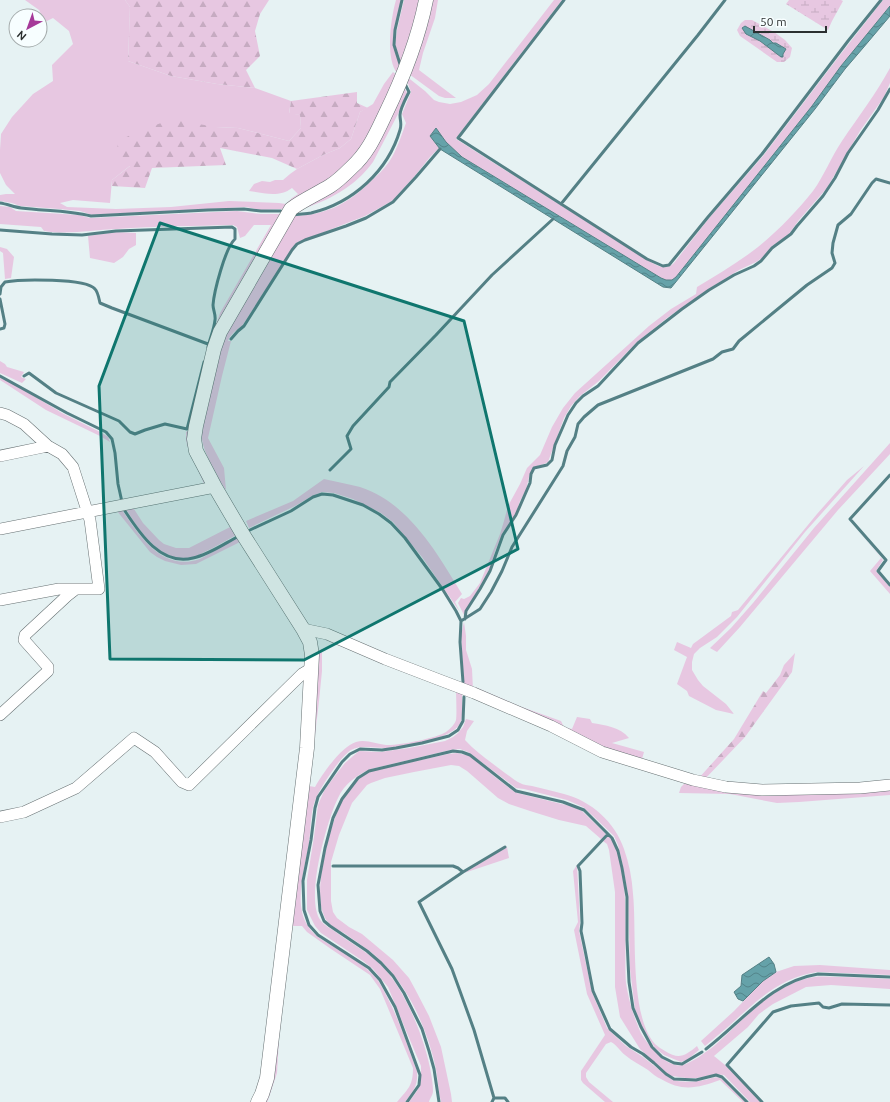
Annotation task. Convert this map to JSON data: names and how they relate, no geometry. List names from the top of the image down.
{
  "scale_bar": "50 m",
  "north": "bottom left"
}
